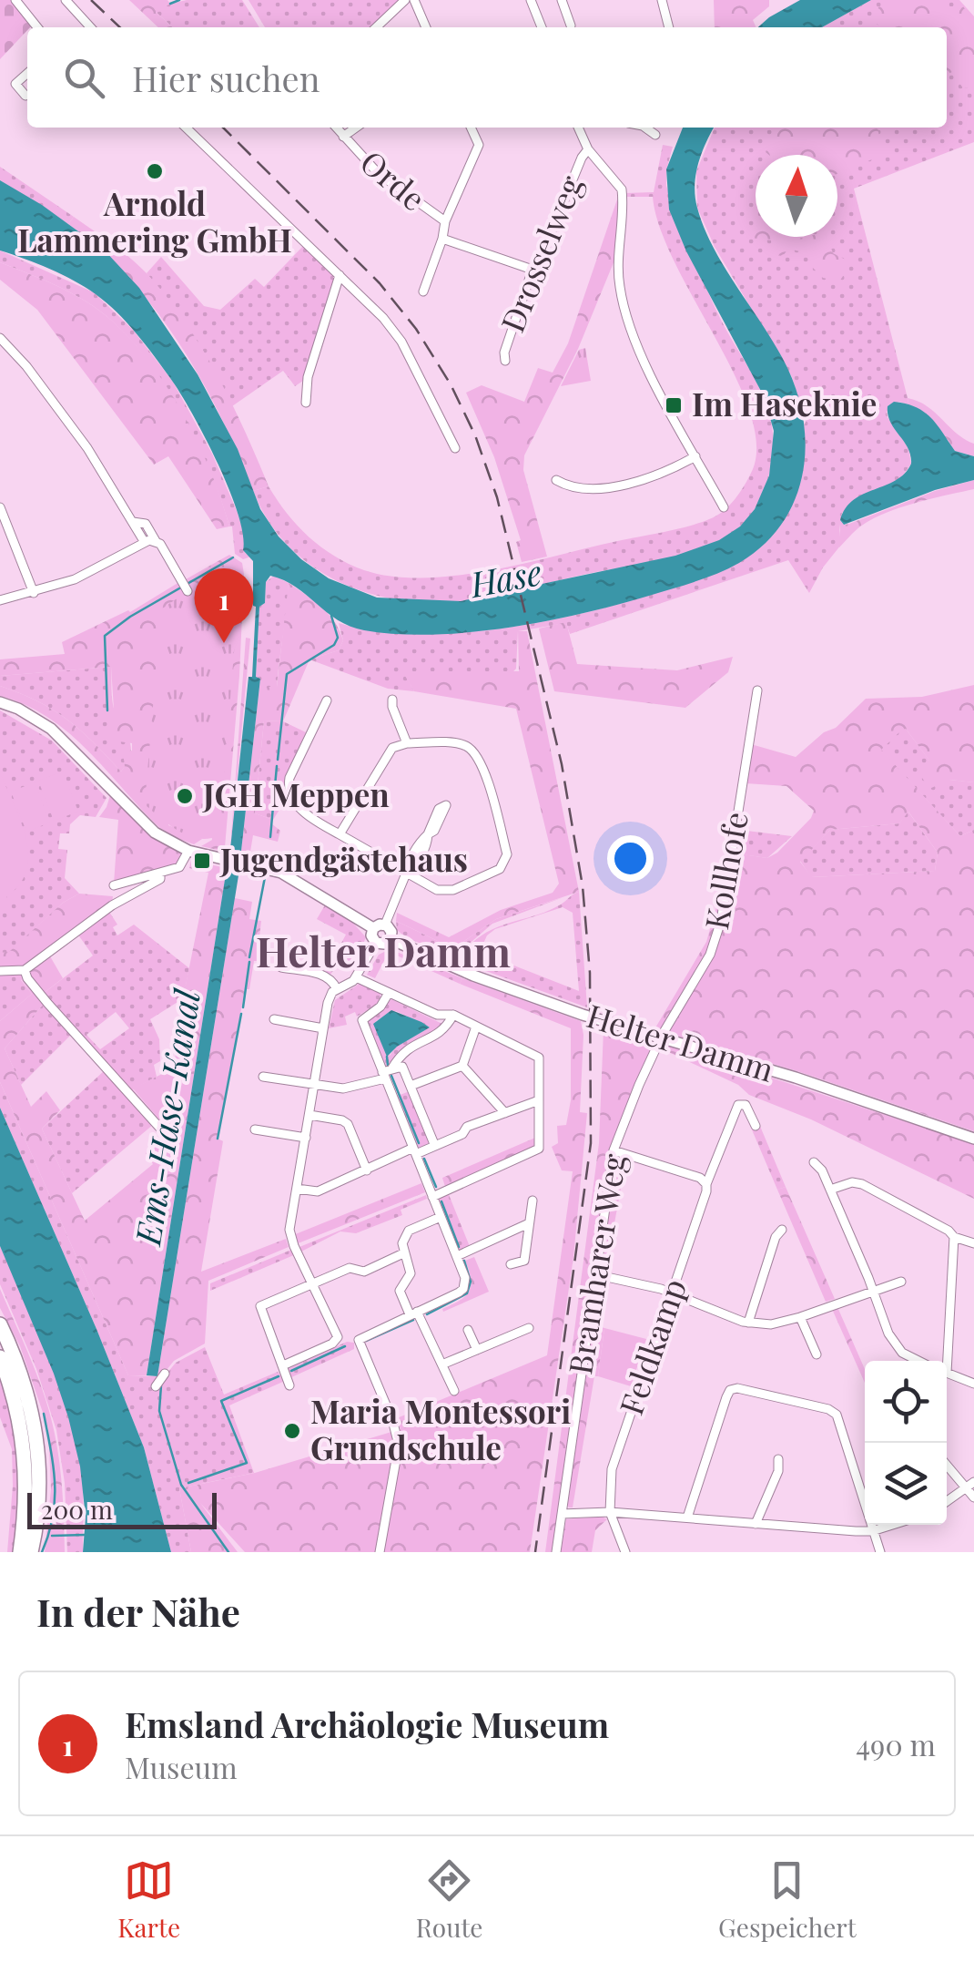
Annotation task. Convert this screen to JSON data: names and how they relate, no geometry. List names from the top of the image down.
{
  "streets": {
    "street": [
      "Orde",
      "Drosselweg",
      "Kollhofe",
      "Helter Damm",
      "Bramharer Weg",
      "Feldkamp"
    ]
  },
  "crossings": [
    ["Kollhofe", "Helter Damm"],
    ["Kollhofe", "Bramharer Weg"],
    ["Helter Damm", "Bramharer Weg"]
  ],
  "districts": ["Helter Damm"],
  "water": ["Hase", "Ems-Hase-Kanal"],
  "places": {
    "other": ["Arnold Lammering GmbH", "JGH Meppen", "Maria Montessori Grundschule"],
    "transit": ["Im Haseknie", "Jugendgästehaus"]
  },
  "scale_bar": "200 m",
  "north": "top",
  "page": {
    "search": "Hier suchen",
    "pins": "1",
    "scale": "200 m",
    "heading": "In der Nähe",
    "list": [
      {
        "mark": "1",
        "name": "Emsland Archäologie Museum",
        "note": "Museum",
        "value": "490 m"
      }
    ],
    "nav": ["Karte", "Route", "Gespeichert"]
  }
}
